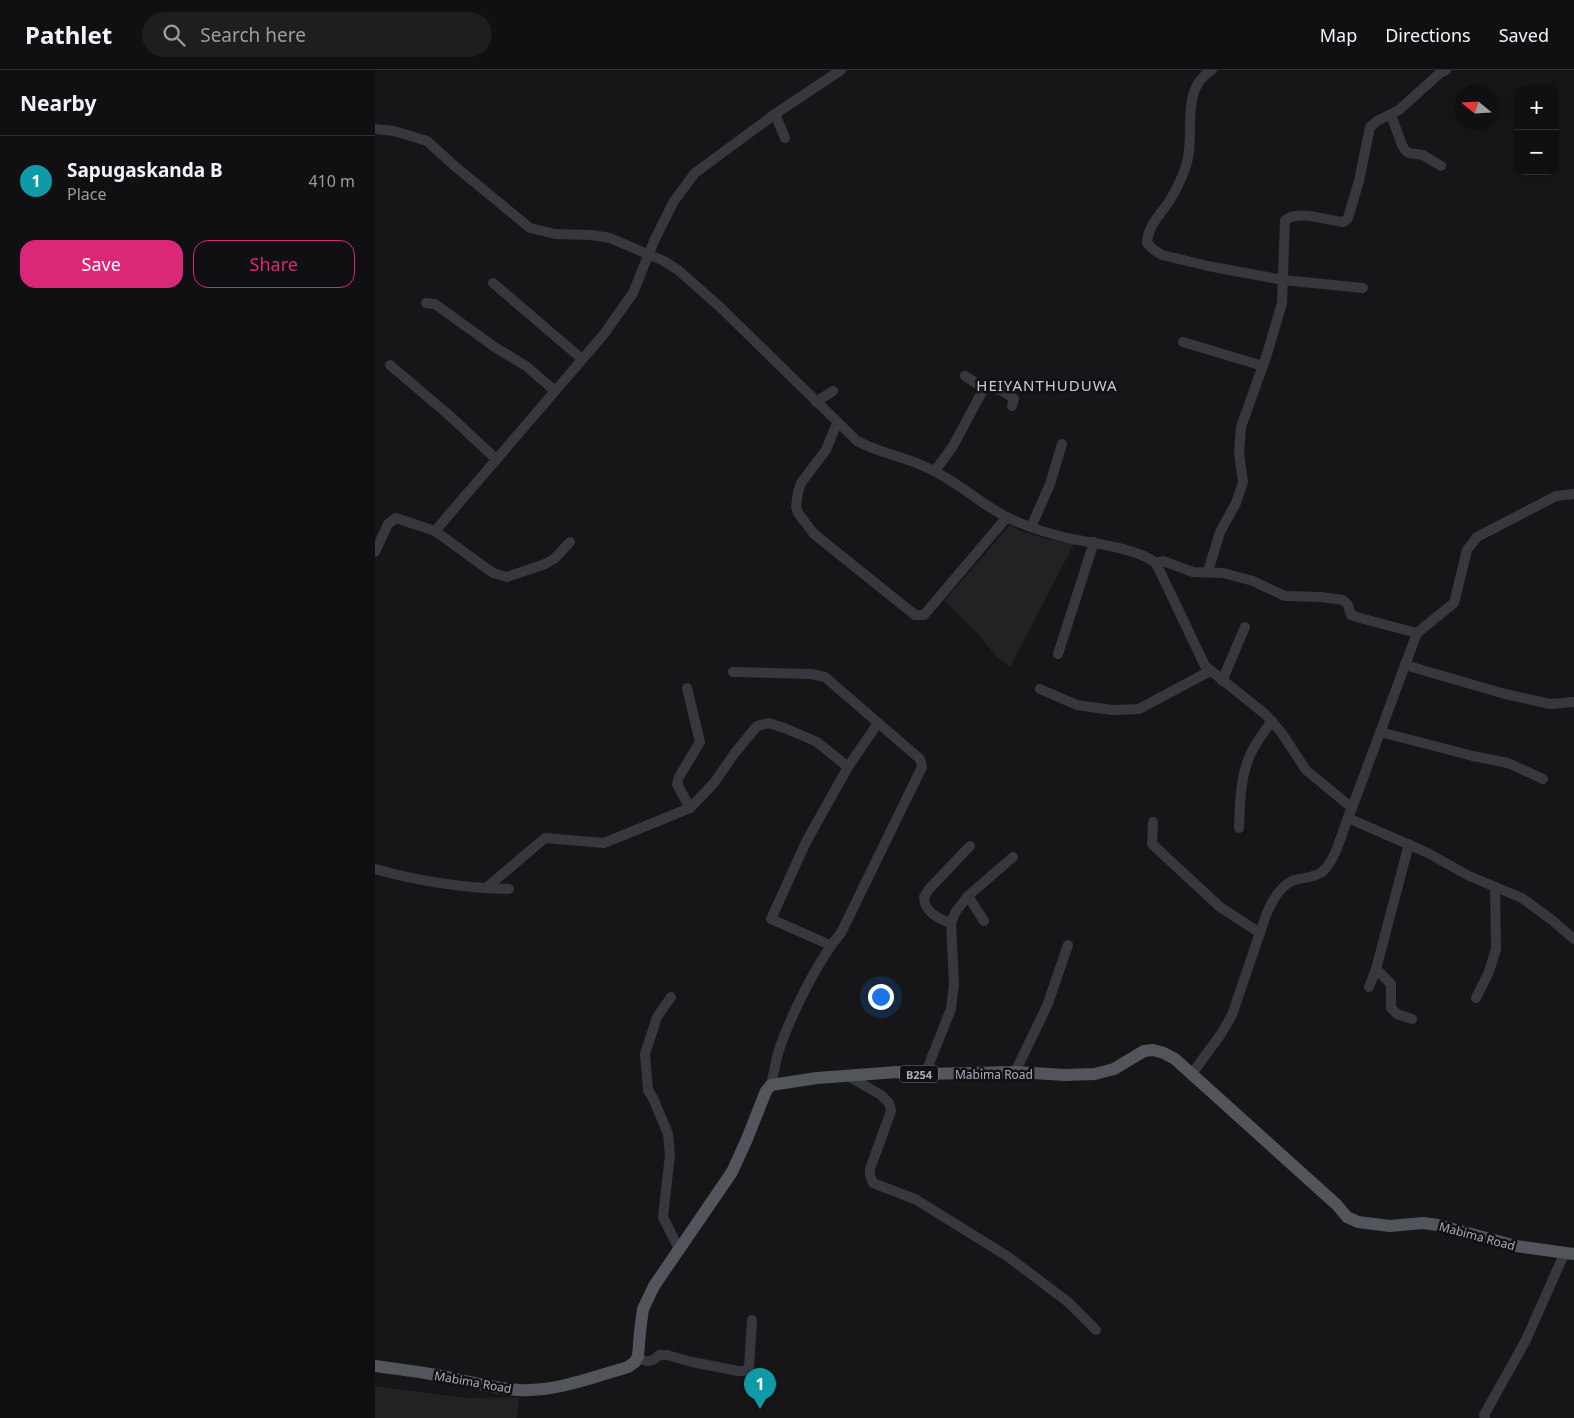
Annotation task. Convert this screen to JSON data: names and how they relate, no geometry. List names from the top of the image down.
{
  "streets": {
    "main road": ["B254", "Mabima Road"]
  },
  "districts": ["HEIYANTHUDUWA"],
  "north": "left",
  "page": {
    "header": "Pathlet",
    "search": "Search here",
    "nav": ["Map", "Directions", "Saved"],
    "heading": "Nearby",
    "map_buttons": ["+", "−"],
    "list": [
      {
        "mark": "1",
        "name": "Sapugaskanda B",
        "note": "Place",
        "value": "410 m"
      }
    ],
    "buttons": ["Save", "Share"],
    "pins": "1"
  }
}
